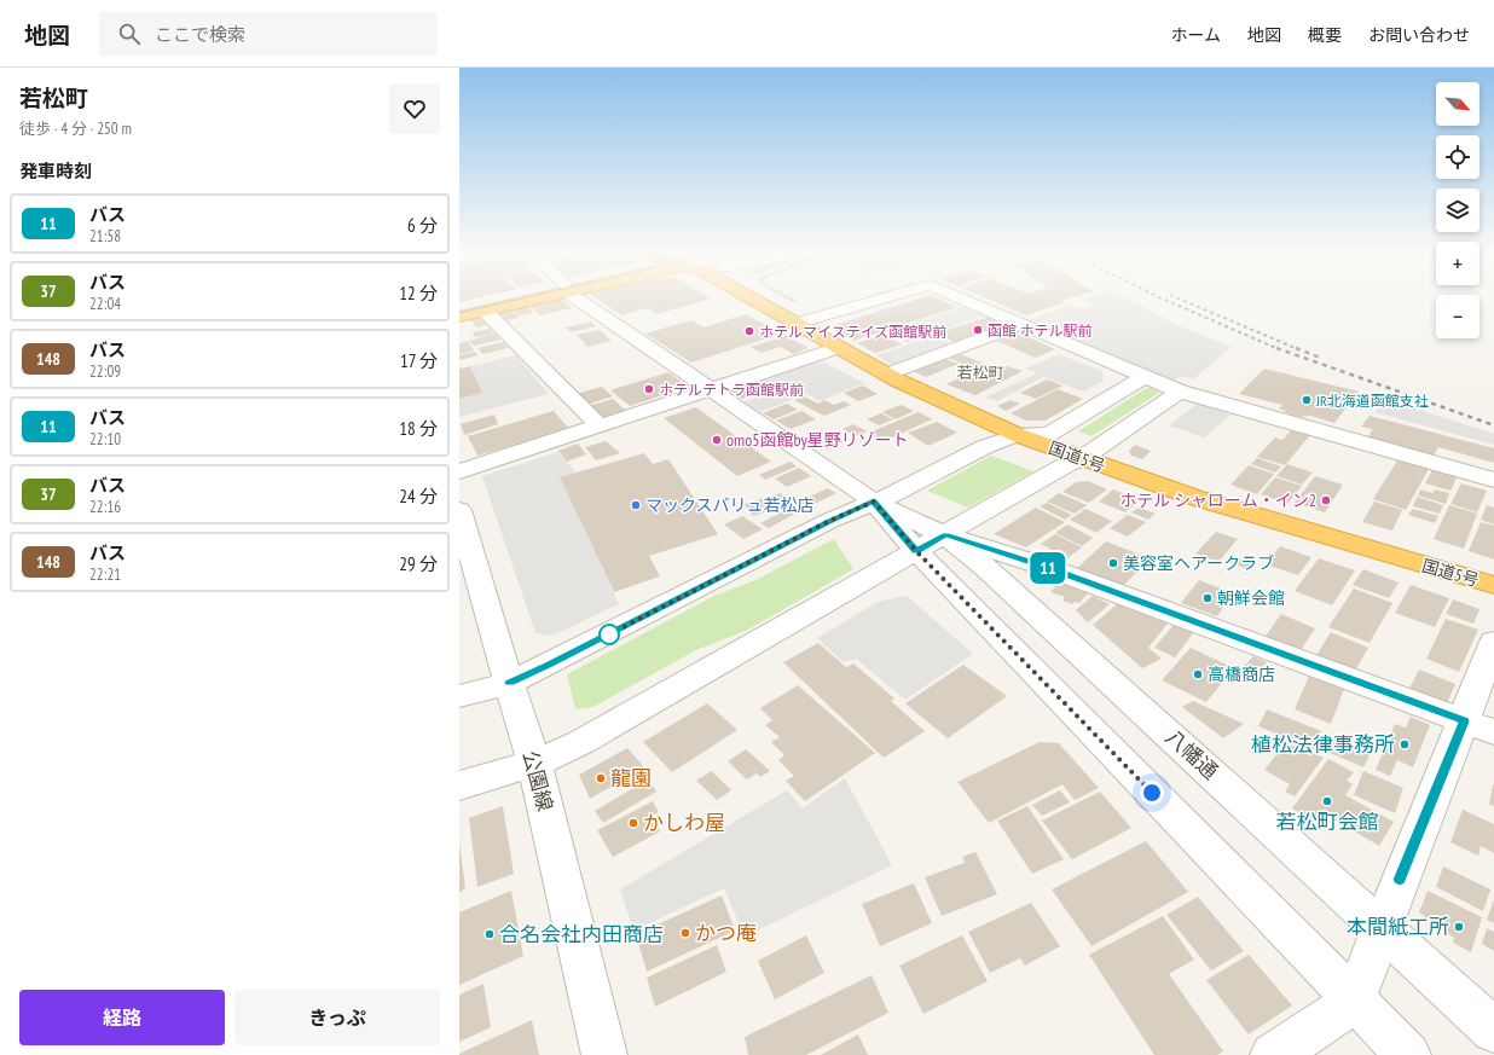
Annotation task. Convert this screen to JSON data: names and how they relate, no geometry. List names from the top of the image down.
{
  "streets": {
    "highway": ["国道5号"],
    "street": ["八幡通", "公園線"]
  },
  "districts": ["若松町"],
  "places": [
    "函館 ホテル駅前",
    "ホテルマイステイズ函館駅前",
    "ホテルテトラ函館駅前",
    "JR北海道函館支社",
    "omo5函館by星野リゾート",
    "ホテル シャローム・イン2",
    "マックスバリュ若松店",
    "美容室ヘアークラブ",
    "朝鮮会館",
    "高橋商店",
    "植松法律事務所",
    "龍園",
    "若松町会館",
    "かしわ屋",
    "本間紙工所",
    "かつ庵",
    "合名会社内田商店"
  ],
  "lines": ["bus line 11"],
  "north": "bottom right",
  "page": {
    "header": "地図",
    "search": "ここで検索",
    "nav": [
      "ホーム",
      "地図",
      "概要",
      "お問い合わせ"
    ],
    "heading": [
      ["若松町", "徒歩 · 4 分 · 250 m"],
      "発車時刻"
    ],
    "on_map": "11",
    "map_buttons": ["+", "−"],
    "list": [
      {
        "mark": "11",
        "name": "バス",
        "note": "21:58",
        "value": "6 分"
      },
      {
        "mark": "37",
        "name": "バス",
        "note": "22:04",
        "value": "12 分"
      },
      {
        "mark": "148",
        "name": "バス",
        "note": "22:09",
        "value": "17 分"
      },
      {
        "mark": "11",
        "name": "バス",
        "note": "22:10",
        "value": "18 分"
      },
      {
        "mark": "37",
        "name": "バス",
        "note": "22:16",
        "value": "24 分"
      },
      {
        "mark": "148",
        "name": "バス",
        "note": "22:21",
        "value": "29 分"
      }
    ],
    "buttons": ["経路", "きっぷ"]
  }
}
